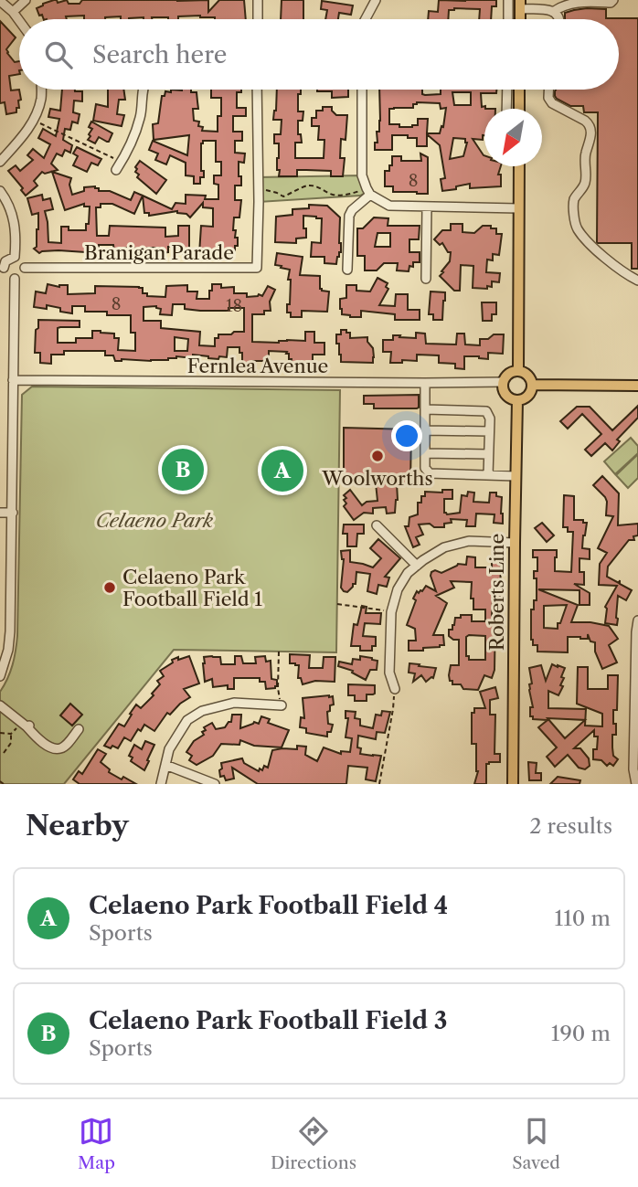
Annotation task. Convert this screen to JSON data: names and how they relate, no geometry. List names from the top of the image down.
{
  "streets": {
    "main road": ["Roberts Line"],
    "street": ["Branigan Parade", "Fernlea Avenue"]
  },
  "crossings": [
    ["Fernlea Avenue", "Roberts Line"]
  ],
  "parks": ["Celaeno Park"],
  "places": ["Woolworths", "Celaeno Park Football Field 1"],
  "house_numbers": ["8", "8", "18"],
  "north": "bottom left",
  "page": {
    "search": "Search here",
    "pins": ["B", "A"],
    "heading": ["Nearby", "2 results"],
    "list": [
      {
        "mark": "A",
        "name": "Celaeno Park Football Field 4",
        "note": "Sports",
        "value": "110 m"
      },
      {
        "mark": "B",
        "name": "Celaeno Park Football Field 3",
        "note": "Sports",
        "value": "190 m"
      }
    ],
    "nav": ["Map", "Directions", "Saved"]
  }
}
